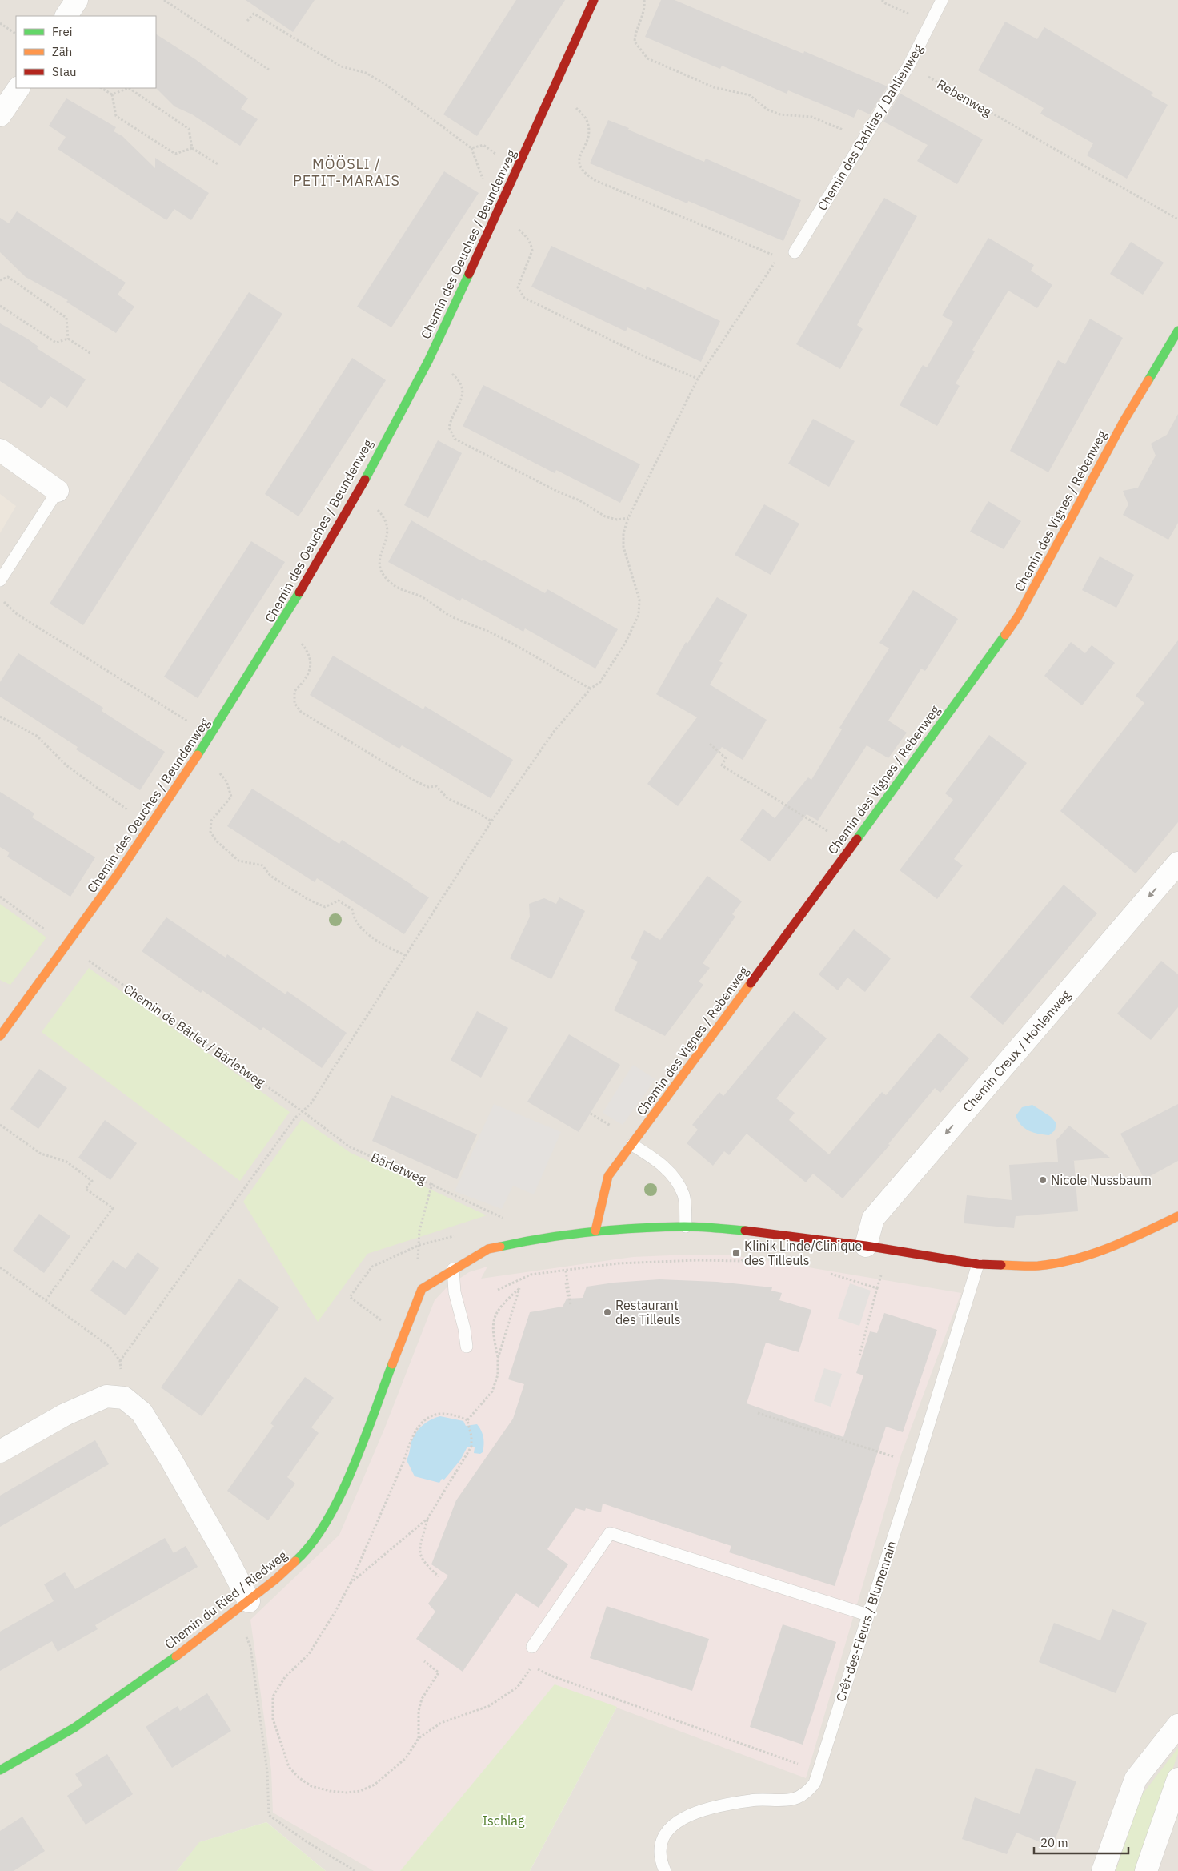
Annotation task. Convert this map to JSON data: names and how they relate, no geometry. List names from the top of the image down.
{
  "streets": {
    "street": [
      "Chemin des Oeuches / Beundenweg",
      "Chemin des Vignes / Rebenweg",
      "Chemin Creux / Hohlenweg",
      "Chemin du Ried / Riedweg"
    ],
    "lane": ["Chemin des Dahlias / Dahlienweg", "Crêt-des-Fleurs / Blumenrain"],
    "path": ["Rebenweg", "Chemin de Bärlet / Bärletweg", "Bärletweg"]
  },
  "crossings": [
    ["Chemin de Bärlet / Bärletweg", "Bärletweg"]
  ],
  "one_way": ["Chemin Creux / Hohlenweg"],
  "districts": ["MÖÖSLI / PETIT-MARAIS"],
  "parks": ["Ischlag"],
  "places": {
    "other": ["Nicole Nussbaum", "Restaurant des Tilleuls"],
    "transit": ["Klinik Linde/Clinique des Tilleuls"]
  },
  "legend": ["Frei", "Zäh", "Stau"],
  "scale_bar": "20 m"
}
